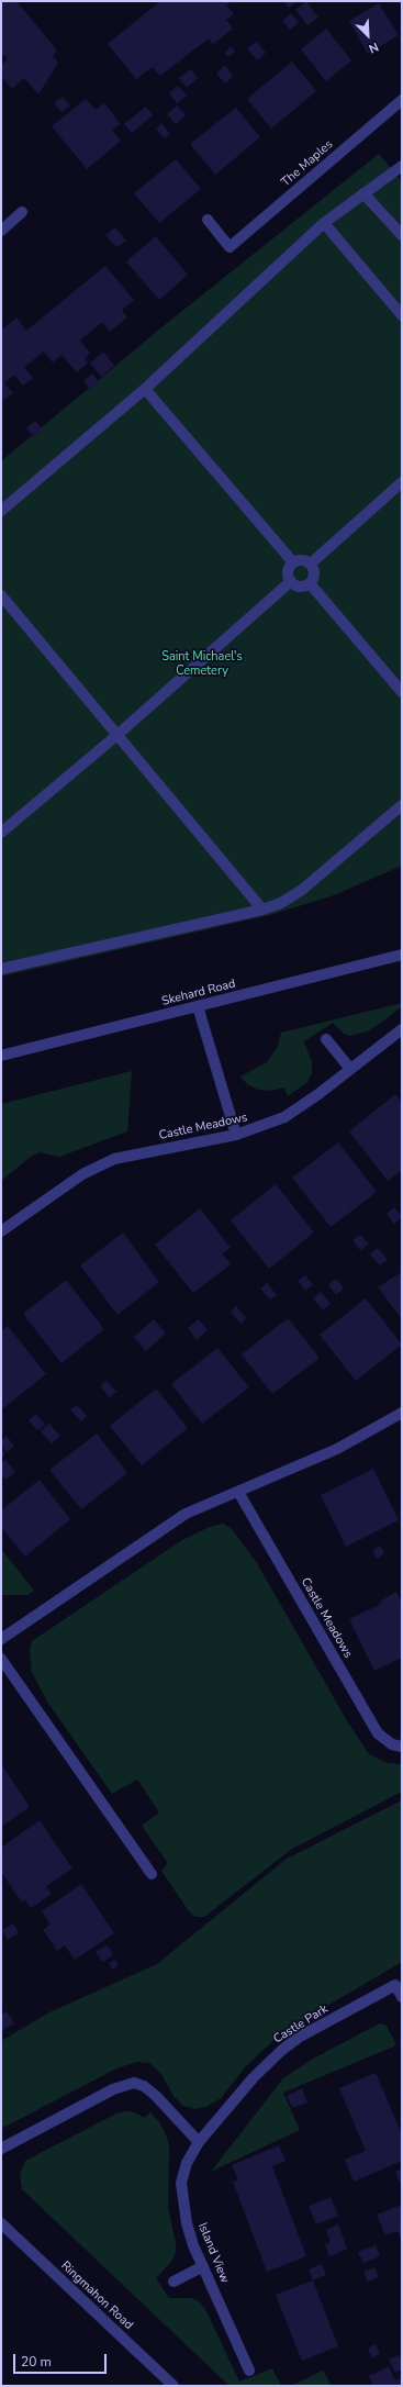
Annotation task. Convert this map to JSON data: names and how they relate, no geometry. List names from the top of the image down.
{
  "streets": {
    "street": [
      "The Maples",
      "Skehard Road",
      "Castle Meadows",
      "Castle Park",
      "Island View",
      "Ringmahon Road"
    ]
  },
  "crossings": [
    ["Castle Park", "Island View"]
  ],
  "parks": ["Saint Michael's Cemetery"],
  "scale_bar": "20 m",
  "north": "bottom right"
}
